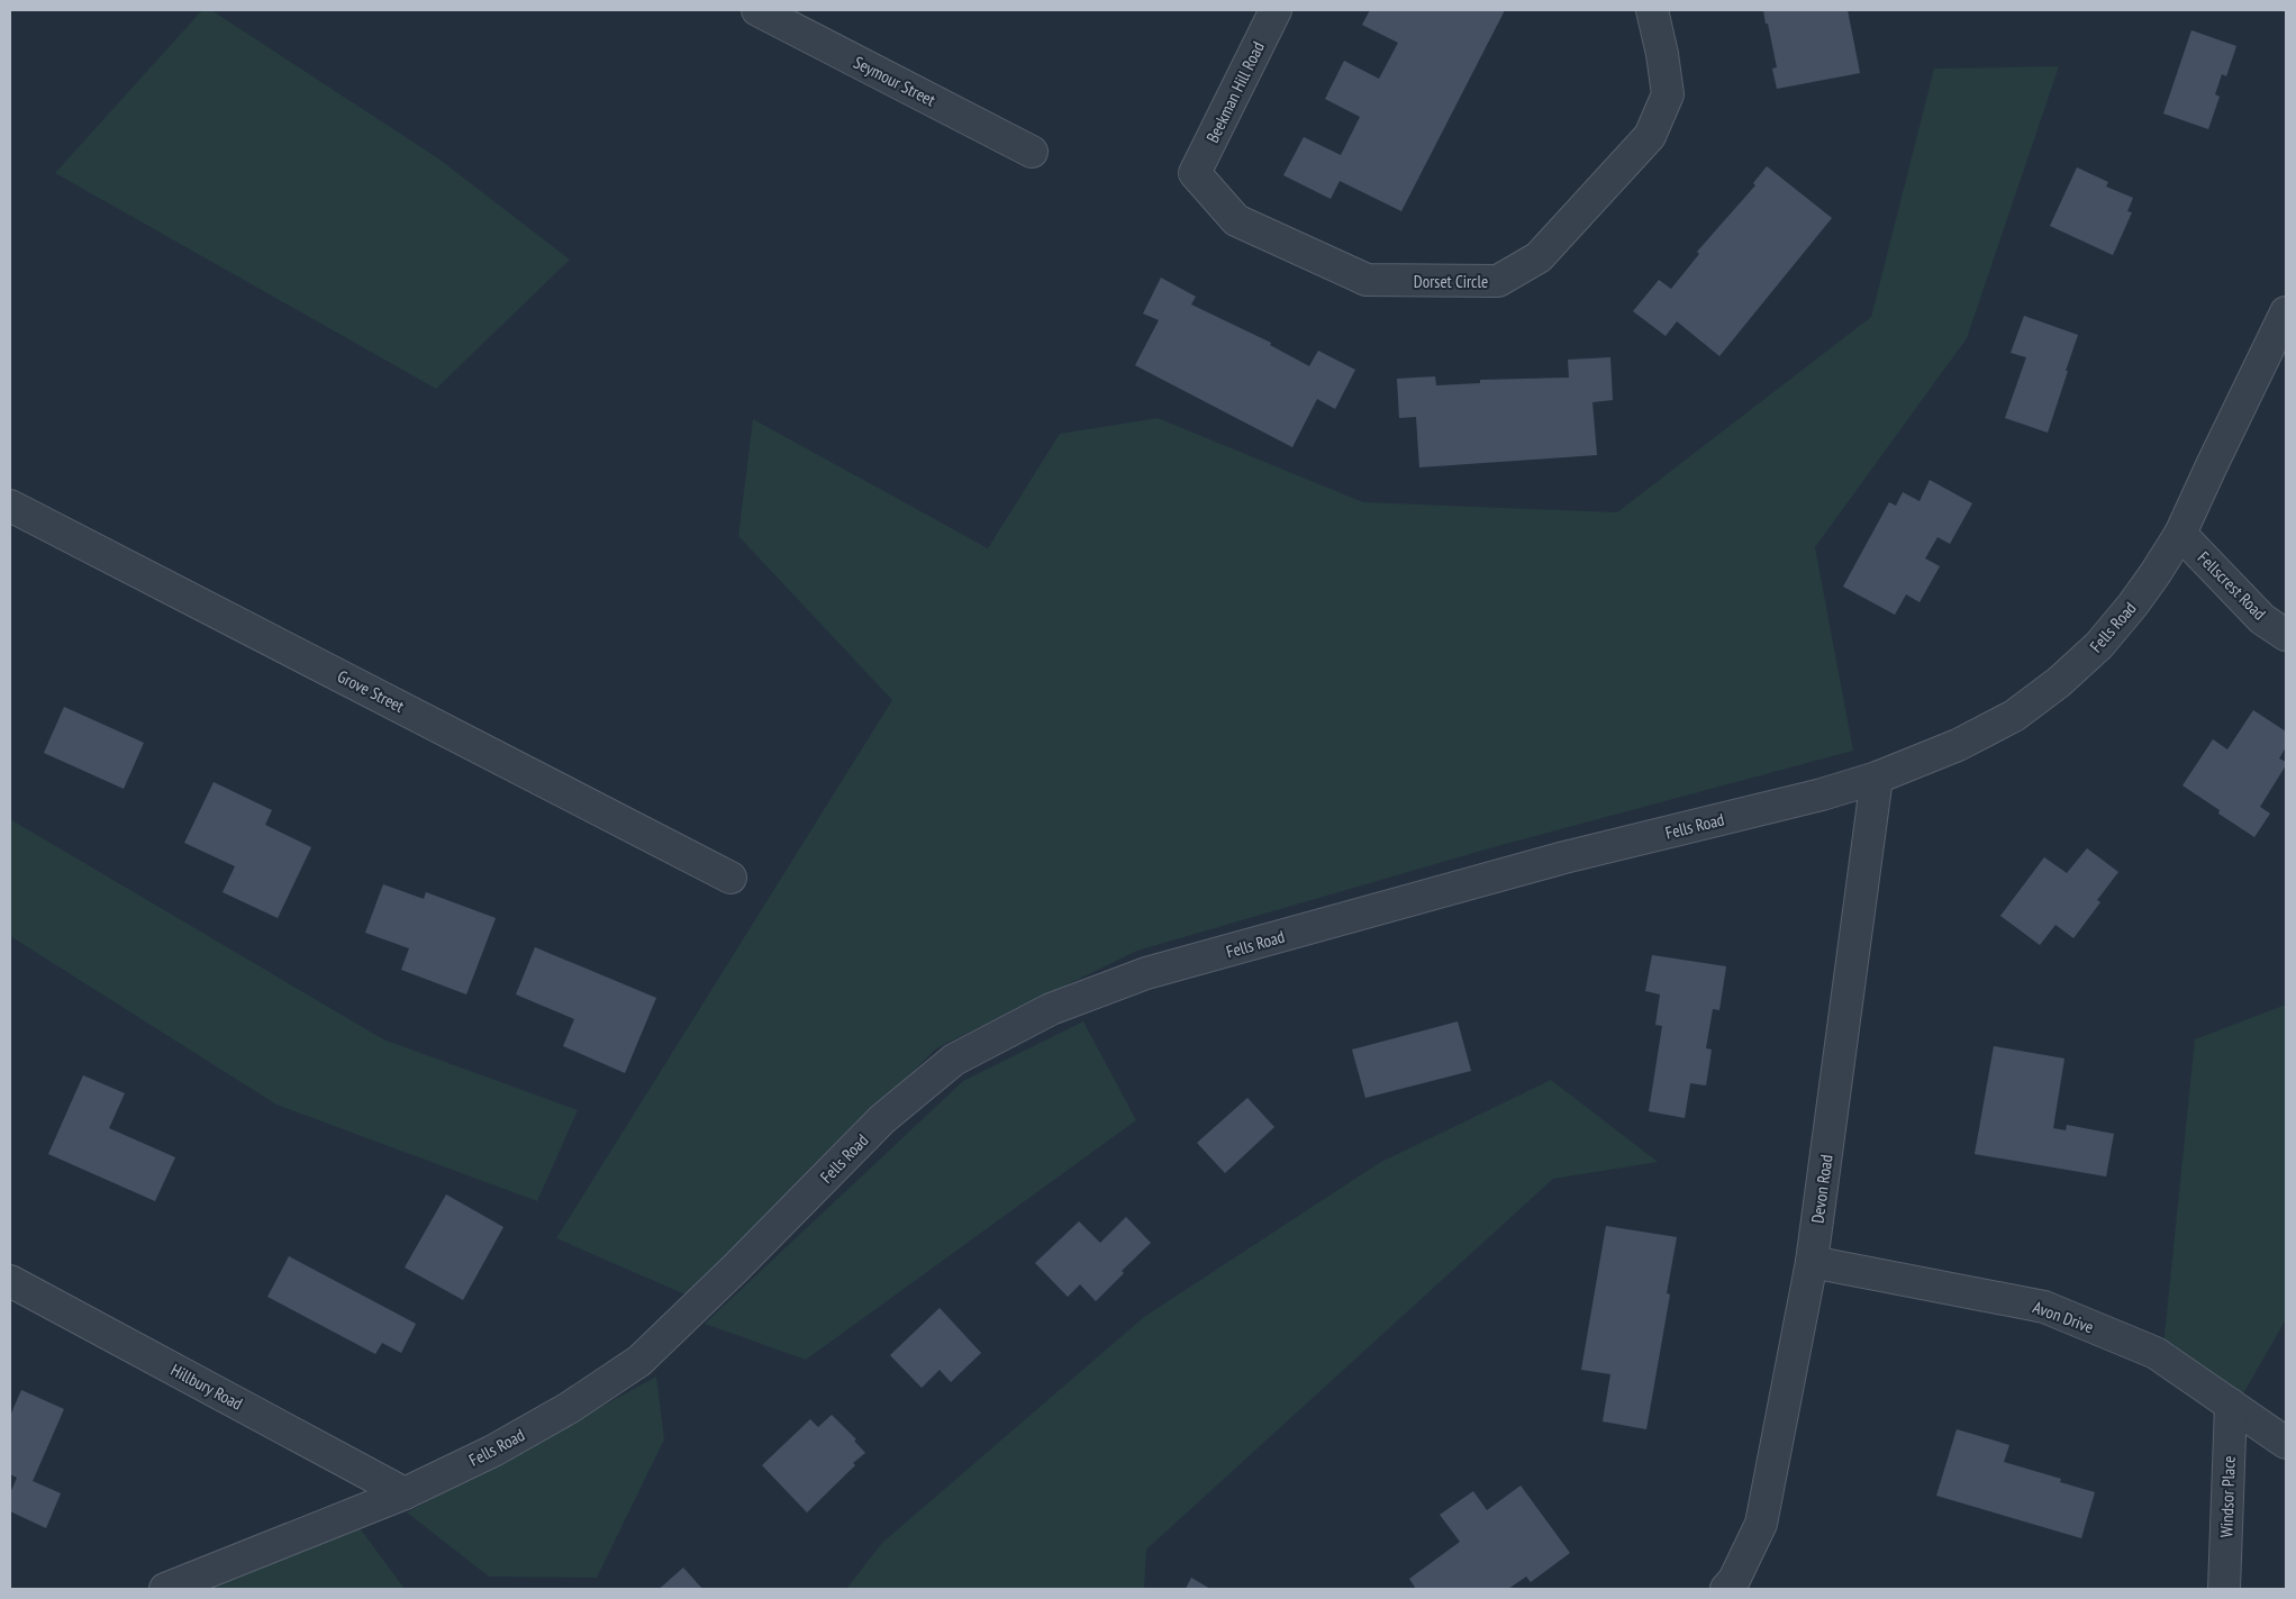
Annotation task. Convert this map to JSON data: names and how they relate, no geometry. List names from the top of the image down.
{
  "streets": {
    "street": [
      "Seymour Street",
      "Beekman Hill Road",
      "Dorset Circle",
      "Fellscrest Road",
      "Fells Road",
      "Grove Street",
      "Devon Road",
      "Avon Drive",
      "Hillbury Road",
      "Windsor Place"
    ]
  },
  "crossings": [
    ["Beekman Hill Road", "Dorset Circle"],
    ["Fellscrest Road", "Fells Road"],
    ["Fells Road", "Devon Road"],
    ["Fells Road", "Hillbury Road"],
    ["Devon Road", "Avon Drive"],
    ["Avon Drive", "Windsor Place"]
  ]
}
